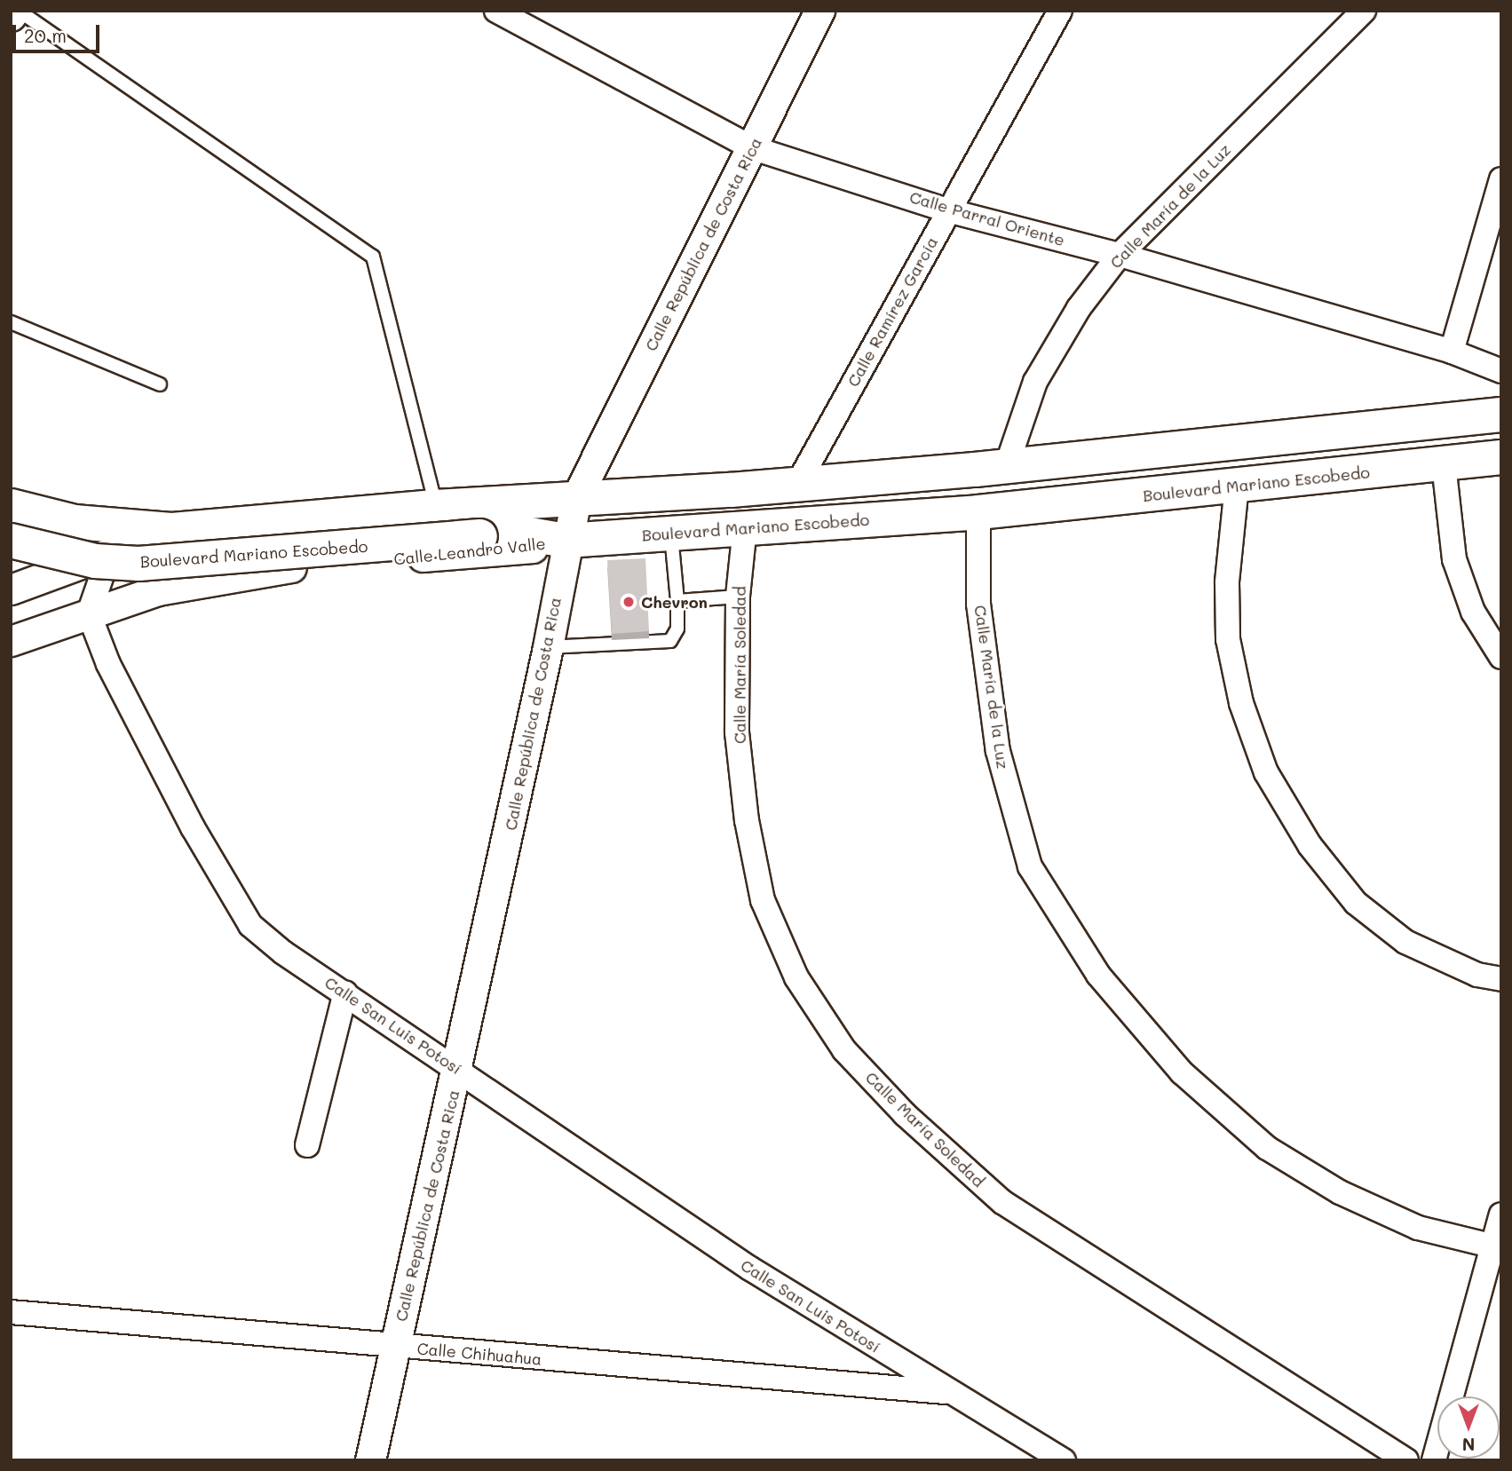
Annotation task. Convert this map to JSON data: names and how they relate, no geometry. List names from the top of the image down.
{
  "streets": {
    "main road": ["Boulevard Mariano Escobedo"],
    "street": [
      "Calle María de la Luz",
      "Calle Parral Oriente",
      "Calle República de Costa Rica",
      "Calle Ramírez García",
      "Calle Leandro Valle",
      "Calle María Soledad",
      "Calle San Luis Potosí",
      "Calle Chihuahua"
    ]
  },
  "crossings": [
    ["Calle María de la Luz", "Calle Parral Oriente"],
    ["Calle María de la Luz", "Boulevard Mariano Escobedo"],
    ["Calle Parral Oriente", "Calle República de Costa Rica"],
    ["Calle Parral Oriente", "Calle Ramírez García"],
    ["Calle República de Costa Rica", "Boulevard Mariano Escobedo"],
    ["Calle República de Costa Rica", "Calle Leandro Valle"],
    ["Calle República de Costa Rica", "Calle San Luis Potosí"],
    ["Calle República de Costa Rica", "Calle Chihuahua"],
    ["Calle Ramírez García", "Boulevard Mariano Escobedo"],
    ["Boulevard Mariano Escobedo", "Calle Leandro Valle"],
    ["Boulevard Mariano Escobedo", "Calle María Soledad"],
    ["Calle Leandro Valle", "Calle San Luis Potosí"],
    ["Calle San Luis Potosí", "Calle Chihuahua"]
  ],
  "places": ["Chevron"],
  "scale_bar": "20 m",
  "north": "bottom"
}
